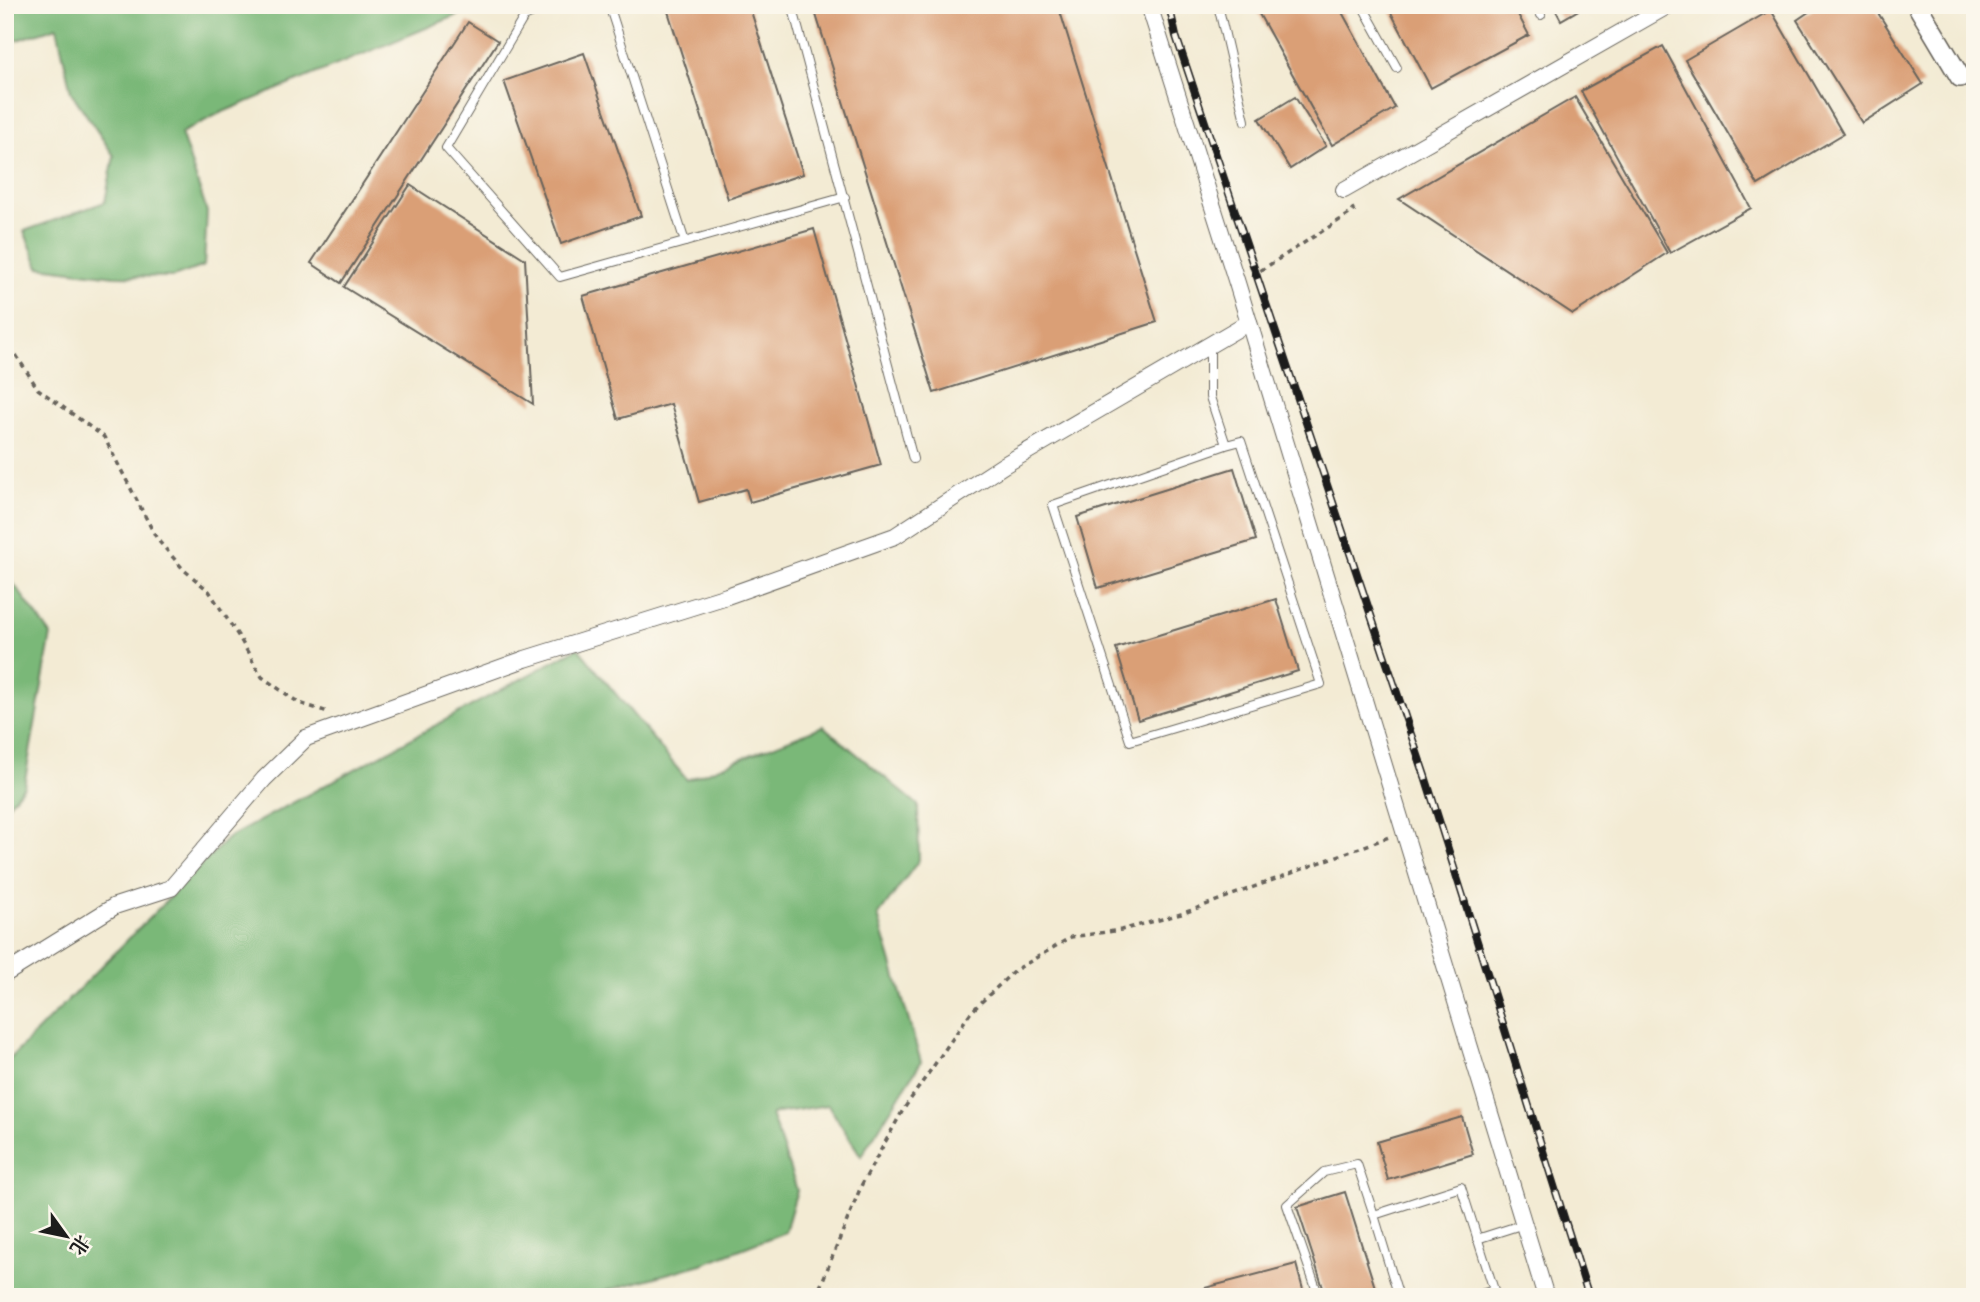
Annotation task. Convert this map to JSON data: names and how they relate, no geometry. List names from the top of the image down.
{
  "north": "bottom right"
}
